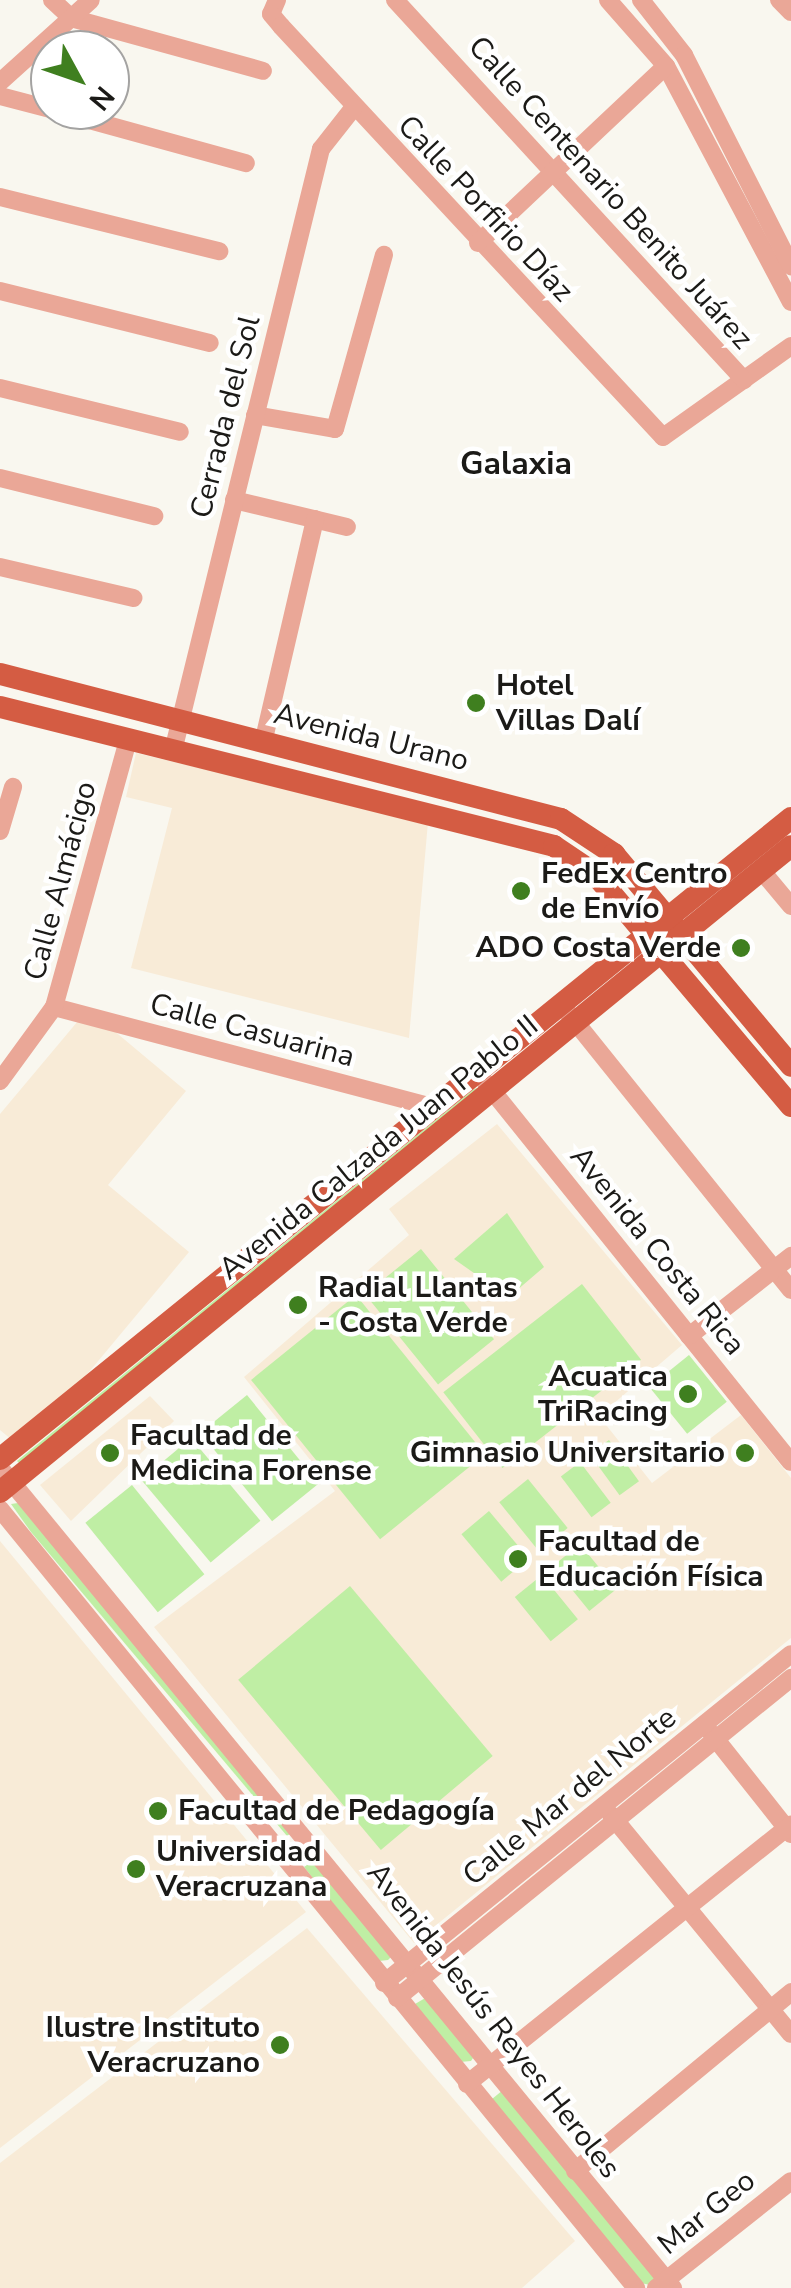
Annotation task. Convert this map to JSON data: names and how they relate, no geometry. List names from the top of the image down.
{
  "streets": {
    "main road": ["Avenida Urano", "Avenida Calzada Juan Pablo II"],
    "street": [
      "Calle Centenario Benito Juárez",
      "Calle Porfirio Díaz",
      "Cerrada del Sol",
      "Calle Almácigo",
      "Calle Casuarina",
      "Avenida Costa Rica",
      "Calle Mar del Norte",
      "Avenida Jesús Reyes Heroles",
      "Mar Geo"
    ]
  },
  "crossings": [
    ["Calle Centenario Benito Juárez", "Calle Porfirio Díaz"],
    ["Calle Porfirio Díaz", "Cerrada del Sol"],
    ["Cerrada del Sol", "Avenida Urano"],
    ["Avenida Urano", "Calle Almácigo"],
    ["Avenida Urano", "Avenida Calzada Juan Pablo II"],
    ["Calle Almácigo", "Calle Casuarina"],
    ["Calle Casuarina", "Avenida Calzada Juan Pablo II"],
    ["Avenida Calzada Juan Pablo II", "Avenida Costa Rica"],
    ["Avenida Calzada Juan Pablo II", "Avenida Jesús Reyes Heroles"],
    ["Calle Mar del Norte", "Avenida Jesús Reyes Heroles"],
    ["Avenida Jesús Reyes Heroles", "Mar Geo"]
  ],
  "districts": ["Galaxia"],
  "places": [
    "Hotel Villas Dalí",
    "FedEx Centro de Envío",
    "ADO Costa Verde",
    "Radial Llantas - Costa Verde",
    "Acuatica TriRacing",
    "Facultad de Medicina Forense",
    "Gimnasio Universitario",
    "Facultad de Educación Física",
    "Facultad de Pedagogía",
    "Universidad Veracruzana",
    "Ilustre Instituto Veracruzano"
  ],
  "north": "bottom right"
}
